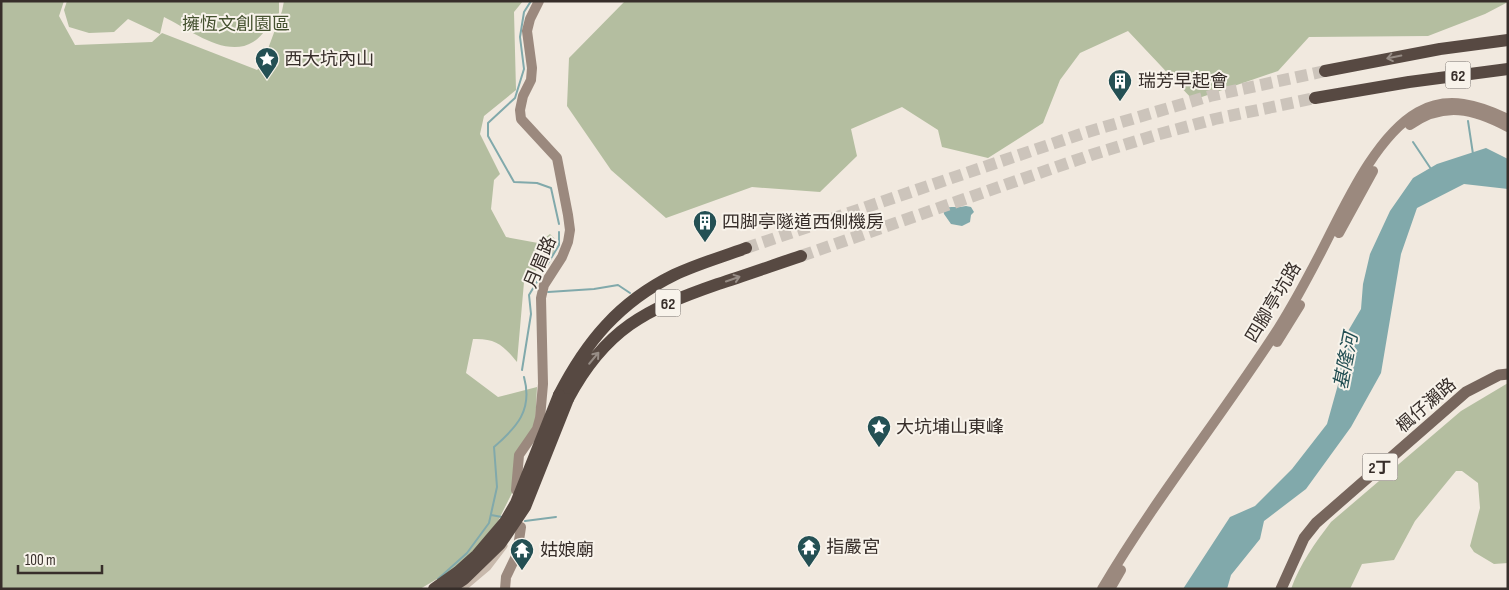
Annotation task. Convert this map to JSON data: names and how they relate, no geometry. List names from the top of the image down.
{
  "streets": {
    "highway": ["62"],
    "main road": ["楓仔瀨路", "2丁"],
    "street": ["月眉路", "四腳亭坑路"]
  },
  "water": ["基隆河"],
  "parks": ["擁恆文創園區"],
  "places": {
    "place": ["西大坑內山", "大坑埔山東峰"],
    "building": ["瑞芳早起會", "四脚亭隧道西側機房"],
    "temple": ["指嚴宮", "姑娘廟"]
  },
  "scale_bar": "100 m"
}
